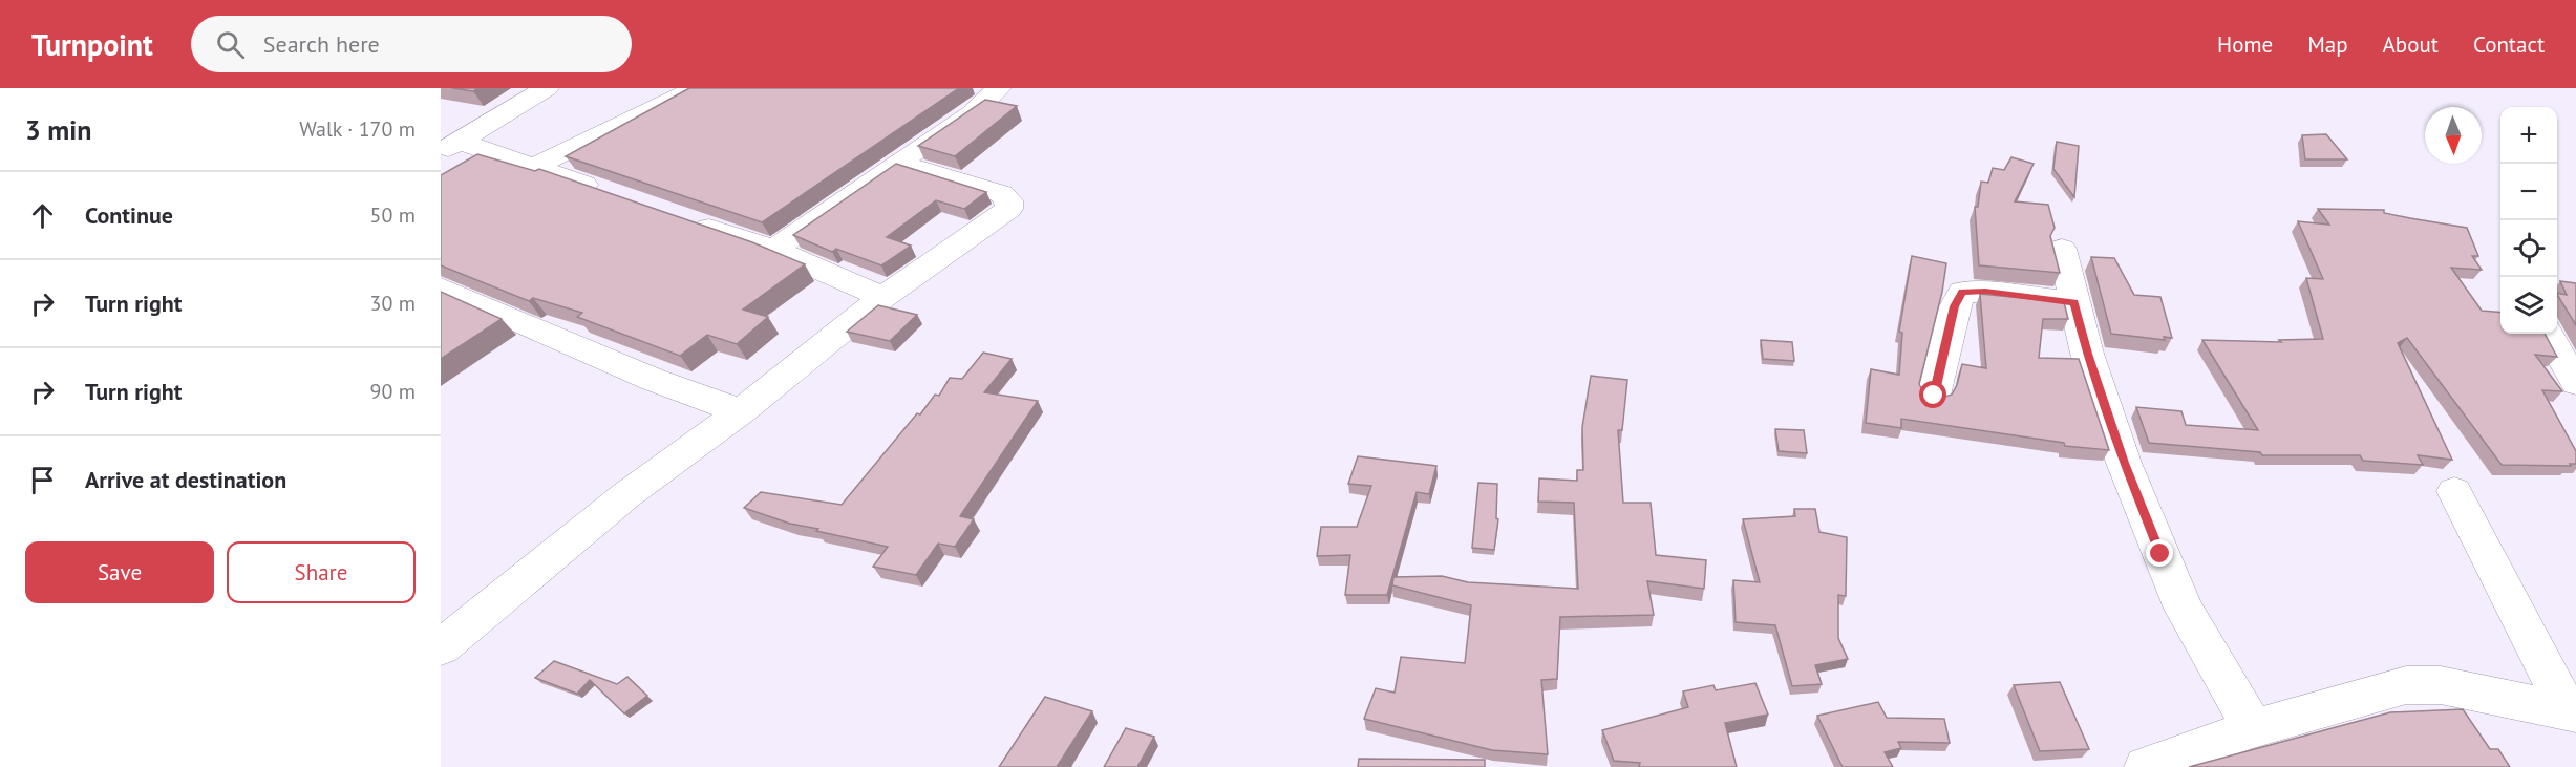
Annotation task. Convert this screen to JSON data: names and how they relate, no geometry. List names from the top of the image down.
{
  "north": "bottom",
  "page": {
    "header": "Turnpoint",
    "search": "Search here",
    "nav": [
      "Home",
      "Map",
      "About",
      "Contact"
    ],
    "heading": ["3 min", "Walk · 170 m"],
    "map_buttons": ["+", "−"],
    "list": [
      ["Continue", "50 m"],
      ["Turn right", "30 m"],
      ["Turn right", "90 m"],
      "Arrive at destination"
    ],
    "buttons": ["Save", "Share"]
  }
}
